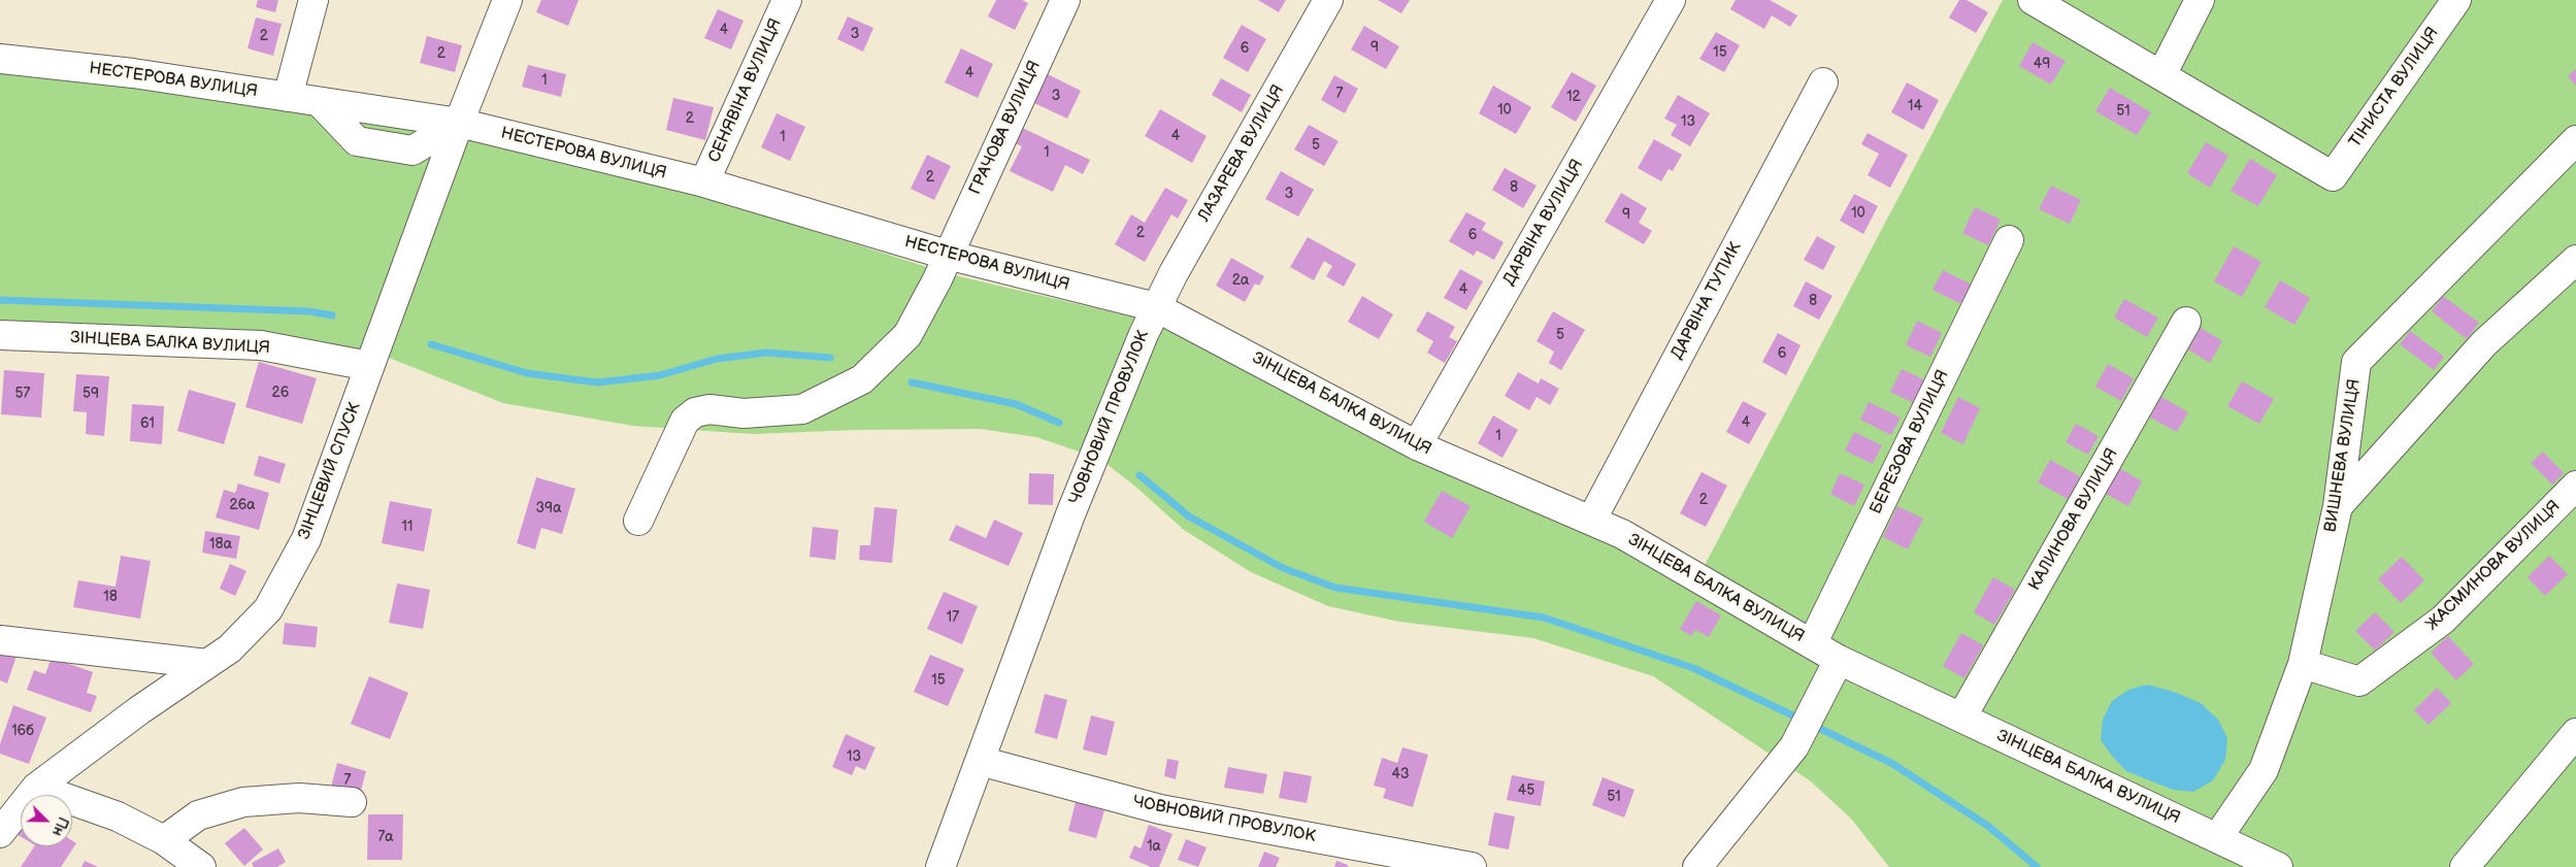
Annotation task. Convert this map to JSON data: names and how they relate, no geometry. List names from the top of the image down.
{
  "streets": {
    "street": [
      "НЕСТЕРОВА ВУЛИЦЯ",
      "ТІНИСТА ВУЛИЦЯ",
      "СЕНЯВІНА ВУЛИЦЯ",
      "ГРАЧОВА ВУЛИЦЯ",
      "ЛАЗАРЕВА ВУЛИЦЯ",
      "ДАРВІНА ВУЛИЦЯ",
      "ДАРВІНА ТУПИК",
      "ЗІНЦЕВА БАЛКА ВУЛИЦЯ",
      "ЧОВНОВИЙ ПРОВУЛОК",
      "БЕРЕЗОВА ВУЛИЦЯ",
      "ВИШНЕВА ВУЛИЦЯ",
      "ЗІНЦЕВИЙ СПУСК",
      "КАЛИНОВА ВУЛИЦЯ",
      "ЖАСМИНОВА ВУЛИЦЯ"
    ]
  },
  "crossings": [
    ["НЕСТЕРОВА ВУЛИЦЯ", "СЕНЯВІНА ВУЛИЦЯ"],
    ["НЕСТЕРОВА ВУЛИЦЯ", "ГРАЧОВА ВУЛИЦЯ"],
    ["НЕСТЕРОВА ВУЛИЦЯ", "ЛАЗАРЕВА ВУЛИЦЯ"],
    ["НЕСТЕРОВА ВУЛИЦЯ", "ЗІНЦЕВА БАЛКА ВУЛИЦЯ"],
    ["НЕСТЕРОВА ВУЛИЦЯ", "ЧОВНОВИЙ ПРОВУЛОК"],
    ["НЕСТЕРОВА ВУЛИЦЯ", "ЗІНЦЕВИЙ СПУСК"],
    ["ЛАЗАРЕВА ВУЛИЦЯ", "ЗІНЦЕВА БАЛКА ВУЛИЦЯ"],
    ["ЛАЗАРЕВА ВУЛИЦЯ", "ЧОВНОВИЙ ПРОВУЛОК"],
    ["ДАРВІНА ВУЛИЦЯ", "ЗІНЦЕВА БАЛКА ВУЛИЦЯ"],
    ["ДАРВІНА ТУПИК", "ЗІНЦЕВА БАЛКА ВУЛИЦЯ"],
    ["ЗІНЦЕВА БАЛКА ВУЛИЦЯ", "ЧОВНОВИЙ ПРОВУЛОК"],
    ["ЗІНЦЕВА БАЛКА ВУЛИЦЯ", "БЕРЕЗОВА ВУЛИЦЯ"],
    ["ЗІНЦЕВА БАЛКА ВУЛИЦЯ", "ВИШНЕВА ВУЛИЦЯ"],
    ["ЗІНЦЕВА БАЛКА ВУЛИЦЯ", "ЗІНЦЕВИЙ СПУСК"],
    ["ЗІНЦЕВА БАЛКА ВУЛИЦЯ", "КАЛИНОВА ВУЛИЦЯ"],
    ["ВИШНЕВА ВУЛИЦЯ", "ЖАСМИНОВА ВУЛИЦЯ"]
  ],
  "house_numbers": [
    "4",
    "3",
    "2",
    "9",
    "6",
    "15",
    "2",
    "49",
    "4",
    "1",
    "7",
    "3",
    "12",
    "14",
    "10",
    "51",
    "2",
    "13",
    "4",
    "1",
    "5",
    "1",
    "2",
    "8",
    "3",
    "10",
    "9",
    "2",
    "6",
    "2а",
    "4",
    "8",
    "5",
    "6",
    "26",
    "57",
    "59",
    "4",
    "61",
    "1",
    "2",
    "26а",
    "39а",
    "11",
    "18а",
    "18",
    "17",
    "15",
    "16б",
    "13",
    "43",
    "7",
    "45",
    "51",
    "7а",
    "1а"
  ],
  "north": "bottom right"
}
